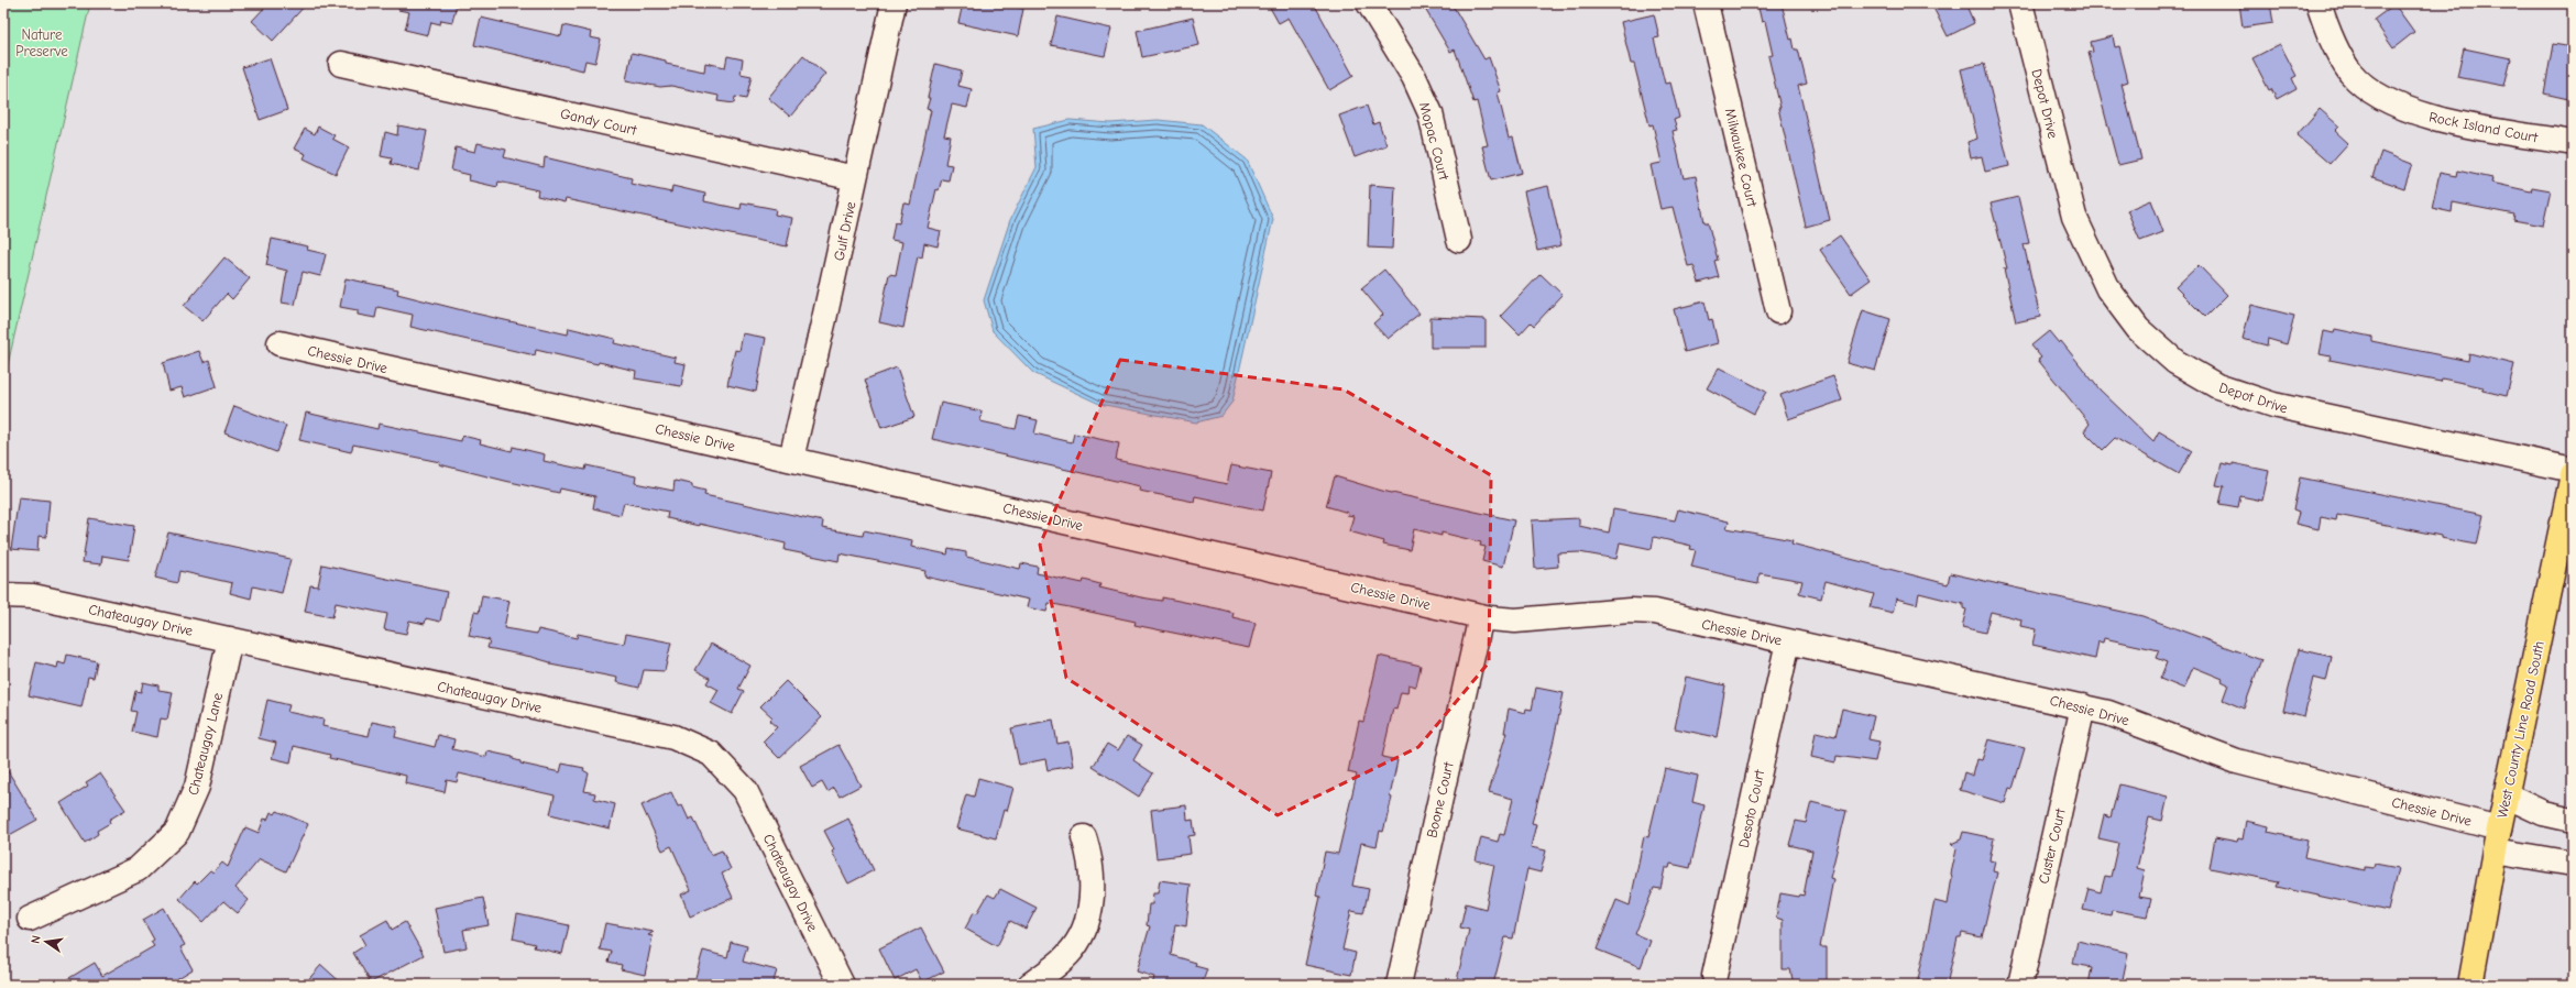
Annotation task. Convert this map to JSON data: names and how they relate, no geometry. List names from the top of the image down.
{
  "streets": {
    "main road": ["West County Line Road South"],
    "street": [
      "Depot Drive",
      "Gandy Court",
      "Rock Island Court",
      "Mopac Court",
      "Milwaukee Court",
      "Gulf Drive",
      "Chessie Drive",
      "Chateaugay Drive",
      "Chateaugay Lane",
      "Boone Court",
      "Desoto Court",
      "Custer Court"
    ]
  },
  "crossings": [
    ["Gandy Court", "Gulf Drive"],
    ["Gulf Drive", "Chessie Drive"],
    ["Chessie Drive", "West County Line Road South"],
    ["Chessie Drive", "Boone Court"],
    ["Chessie Drive", "Desoto Court"],
    ["Chessie Drive", "Custer Court"],
    ["Chateaugay Drive", "Chateaugay Lane"]
  ],
  "parks": ["Nature Preserve"],
  "north": "left"
}
